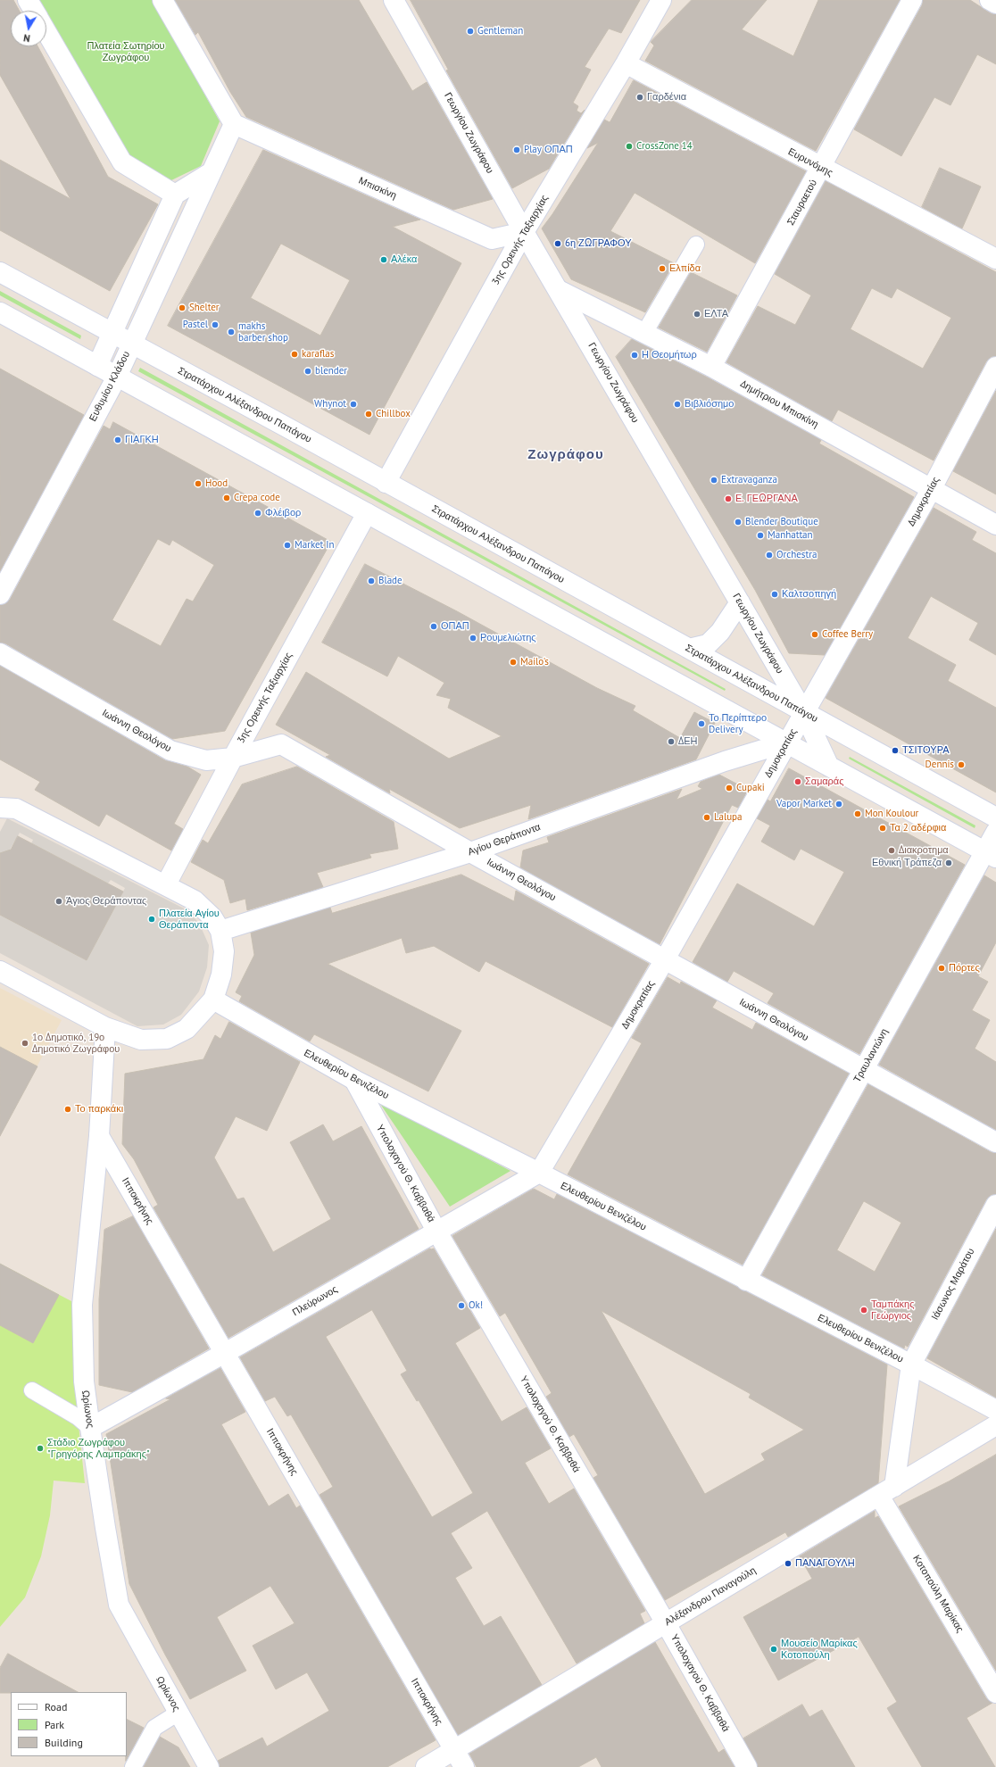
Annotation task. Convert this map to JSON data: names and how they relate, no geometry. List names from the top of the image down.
{
  "streets": {
    "street": [
      "Γεωργίου Ζωγράφου",
      "Ευρυνόμης",
      "Μπισκίνη",
      "Σταυραετού",
      "3ης Ορεινής Ταξιαρχίας",
      "Ευθυμίου Κλάδου",
      "Δημήτριου Μπισκίνη",
      "Στρατάρχου Αλέξανδρου Παπάγου",
      "Δημοκρατίας",
      "Ιωάννη Θεολόγου",
      "Αγίου Θεράποντα",
      "Τραυλαντώνη",
      "Ελευθερίου Βενιζέλου",
      "Υπολοχαγού Θ. Καββαθά",
      "Ιπποκρήνης",
      "Ιάσωνος Μαράτου",
      "Πλεύρωνος",
      "Ωρίωνος",
      "Κοτοπούλη Μαρίκας",
      "Αλέξανδρου Παναγούλη"
    ]
  },
  "crossings": [
    ["Γεωργίου Ζωγράφου", "Μπισκίνη"],
    ["Γεωργίου Ζωγράφου", "3ης Ορεινής Ταξιαρχίας"],
    ["Γεωργίου Ζωγράφου", "Δημήτριου Μπισκίνη"],
    ["Γεωργίου Ζωγράφου", "Στρατάρχου Αλέξανδρου Παπάγου"],
    ["Γεωργίου Ζωγράφου", "Δημοκρατίας"],
    ["Ευρυνόμης", "Σταυραετού"],
    ["Ευρυνόμης", "3ης Ορεινής Ταξιαρχίας"],
    ["Μπισκίνη", "3ης Ορεινής Ταξιαρχίας"],
    ["Μπισκίνη", "Ευθυμίου Κλάδου"],
    ["Σταυραετού", "Δημήτριου Μπισκίνη"],
    ["3ης Ορεινής Ταξιαρχίας", "Στρατάρχου Αλέξανδρου Παπάγου"],
    ["3ης Ορεινής Ταξιαρχίας", "Ιωάννη Θεολόγου"],
    ["Ευθυμίου Κλάδου", "Στρατάρχου Αλέξανδρου Παπάγου"],
    ["Δημήτριου Μπισκίνη", "Δημοκρατίας"],
    ["Στρατάρχου Αλέξανδρου Παπάγου", "Δημοκρατίας"],
    ["Δημοκρατίας", "Ιωάννη Θεολόγου"],
    ["Δημοκρατίας", "Αγίου Θεράποντα"],
    ["Δημοκρατίας", "Ελευθερίου Βενιζέλου"],
    ["Δημοκρατίας", "Πλεύρωνος"],
    ["Ιωάννη Θεολόγου", "Αγίου Θεράποντα"],
    ["Ιωάννη Θεολόγου", "Τραυλαντώνη"],
    ["Τραυλαντώνη", "Ελευθερίου Βενιζέλου"],
    ["Ελευθερίου Βενιζέλου", "Υπολοχαγού Θ. Καββαθά"],
    ["Ελευθερίου Βενιζέλου", "Ιάσωνος Μαράτου"],
    ["Ελευθερίου Βενιζέλου", "Πλεύρωνος"],
    ["Υπολοχαγού Θ. Καββαθά", "Πλεύρωνος"],
    ["Υπολοχαγού Θ. Καββαθά", "Αλέξανδρου Παναγούλη"],
    ["Ιπποκρήνης", "Πλεύρωνος"],
    ["Ιπποκρήνης", "Ωρίωνος"],
    ["Ιπποκρήνης", "Αλέξανδρου Παναγούλη"],
    ["Πλεύρωνος", "Ωρίωνος"],
    ["Κοτοπούλη Μαρίκας", "Αλέξανδρου Παναγούλη"]
  ],
  "districts": ["Ζωγράφου"],
  "parks": ["Πλατεία Σωτηρίου Ζωγράφου"],
  "places": [
    "Gentleman",
    "Γαρδένια",
    "CrossZone 14",
    "Play ΟΠΑΠ",
    "6η ΖΩΓΡΑΦΟΥ",
    "Αλέκα",
    "Ελπίδα",
    "Shelter",
    "ΕΛΤΑ",
    "Pastel",
    "makhs barber shop",
    "karaflas",
    "Η Θεομήτωρ",
    "blender",
    "Whynot",
    "Βιβλιόσημο",
    "Chillbox",
    "ΓΙΑΓΚΗ",
    "Extravaganza",
    "Hood",
    "Crepa code",
    "Ε. ΓΕΩΡΓΑΝΑ",
    "Φλέιβορ",
    "Blender Boutique",
    "Manhattan",
    "Market In",
    "Orchestra",
    "Blade",
    "Καλτσοπηγή",
    "ΟΠΑΠ",
    "Coffee Berry",
    "Ρουμελιώτης",
    "Mailo's",
    "Το Περίπτερο Delivery",
    "ΔΕΗ",
    "ΤΣΙΤΟΥΡΑ",
    "Dennis",
    "Σαμαράς",
    "Cupaki",
    "Vapor Market",
    "Mon Koulour",
    "Lalupa",
    "Τα 2 αδέρφια",
    "Διακροτημα",
    "Εθνική Τράπεζα",
    "Άγιος Θεράποντας",
    "Πλατεία Αγίου Θεράποντα",
    "Πόρτες",
    "1ο Δημοτικό, 19ο Δημοτικό Ζωγράφου",
    "Το παρκάκι",
    "Ok!",
    "Ταμπάκης Γεώργιος",
    "Στάδιο Ζωγράφου \"Γρηγόρης Λαμπράκης\"",
    "ΠΑΝΑΓΟΥΛΗ",
    "Μουσείο Μαρίκας Κοτοπούλη"
  ],
  "legend": ["Road", "Park", "Building"],
  "north": "bottom"
}
